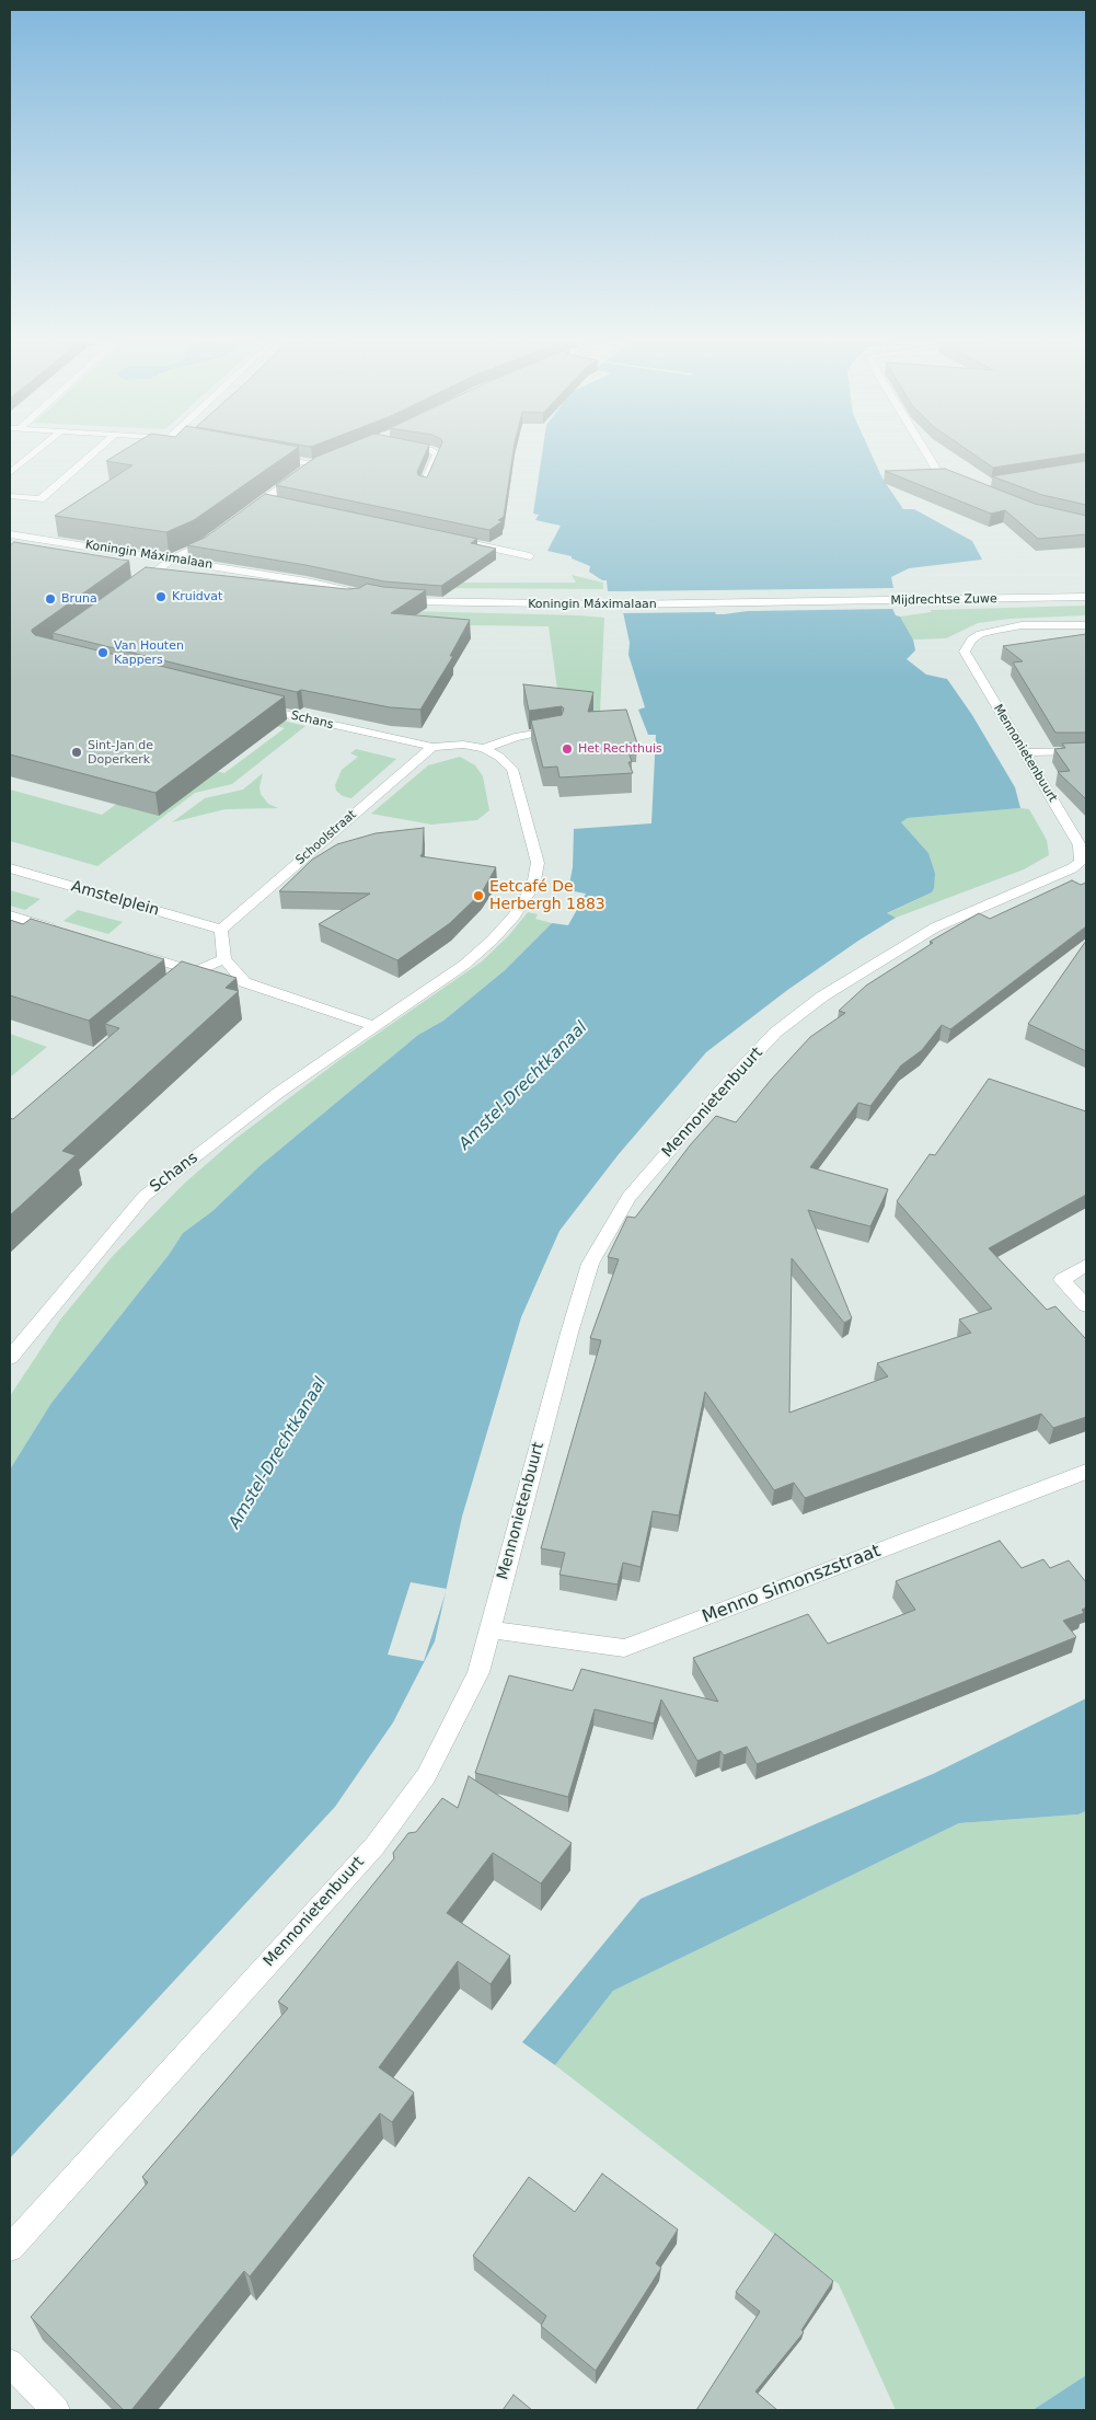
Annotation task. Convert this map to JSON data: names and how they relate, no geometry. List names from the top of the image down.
{
  "streets": {
    "street": [
      "Koningin Máximalaan",
      "Mijdrechtse Zuwe",
      "Schans",
      "Mennonietenbuurt",
      "Schoolstraat",
      "Amstelplein",
      "Menno Simonszstraat"
    ]
  },
  "crossings": [
    ["Koningin Máximalaan", "Mijdrechtse Zuwe"],
    ["Mijdrechtse Zuwe", "Mennonietenbuurt"],
    ["Schans", "Schoolstraat"],
    ["Mennonietenbuurt", "Menno Simonszstraat"],
    ["Schoolstraat", "Amstelplein"]
  ],
  "water": ["Amstel-Drechtkanaal"],
  "places": [
    "Kruidvat",
    "Bruna",
    "Van Houten Kappers",
    "Het Rechthuis",
    "Sint-Jan de Doperkerk",
    "Eetcafé De Herbergh 1883"
  ]
}
